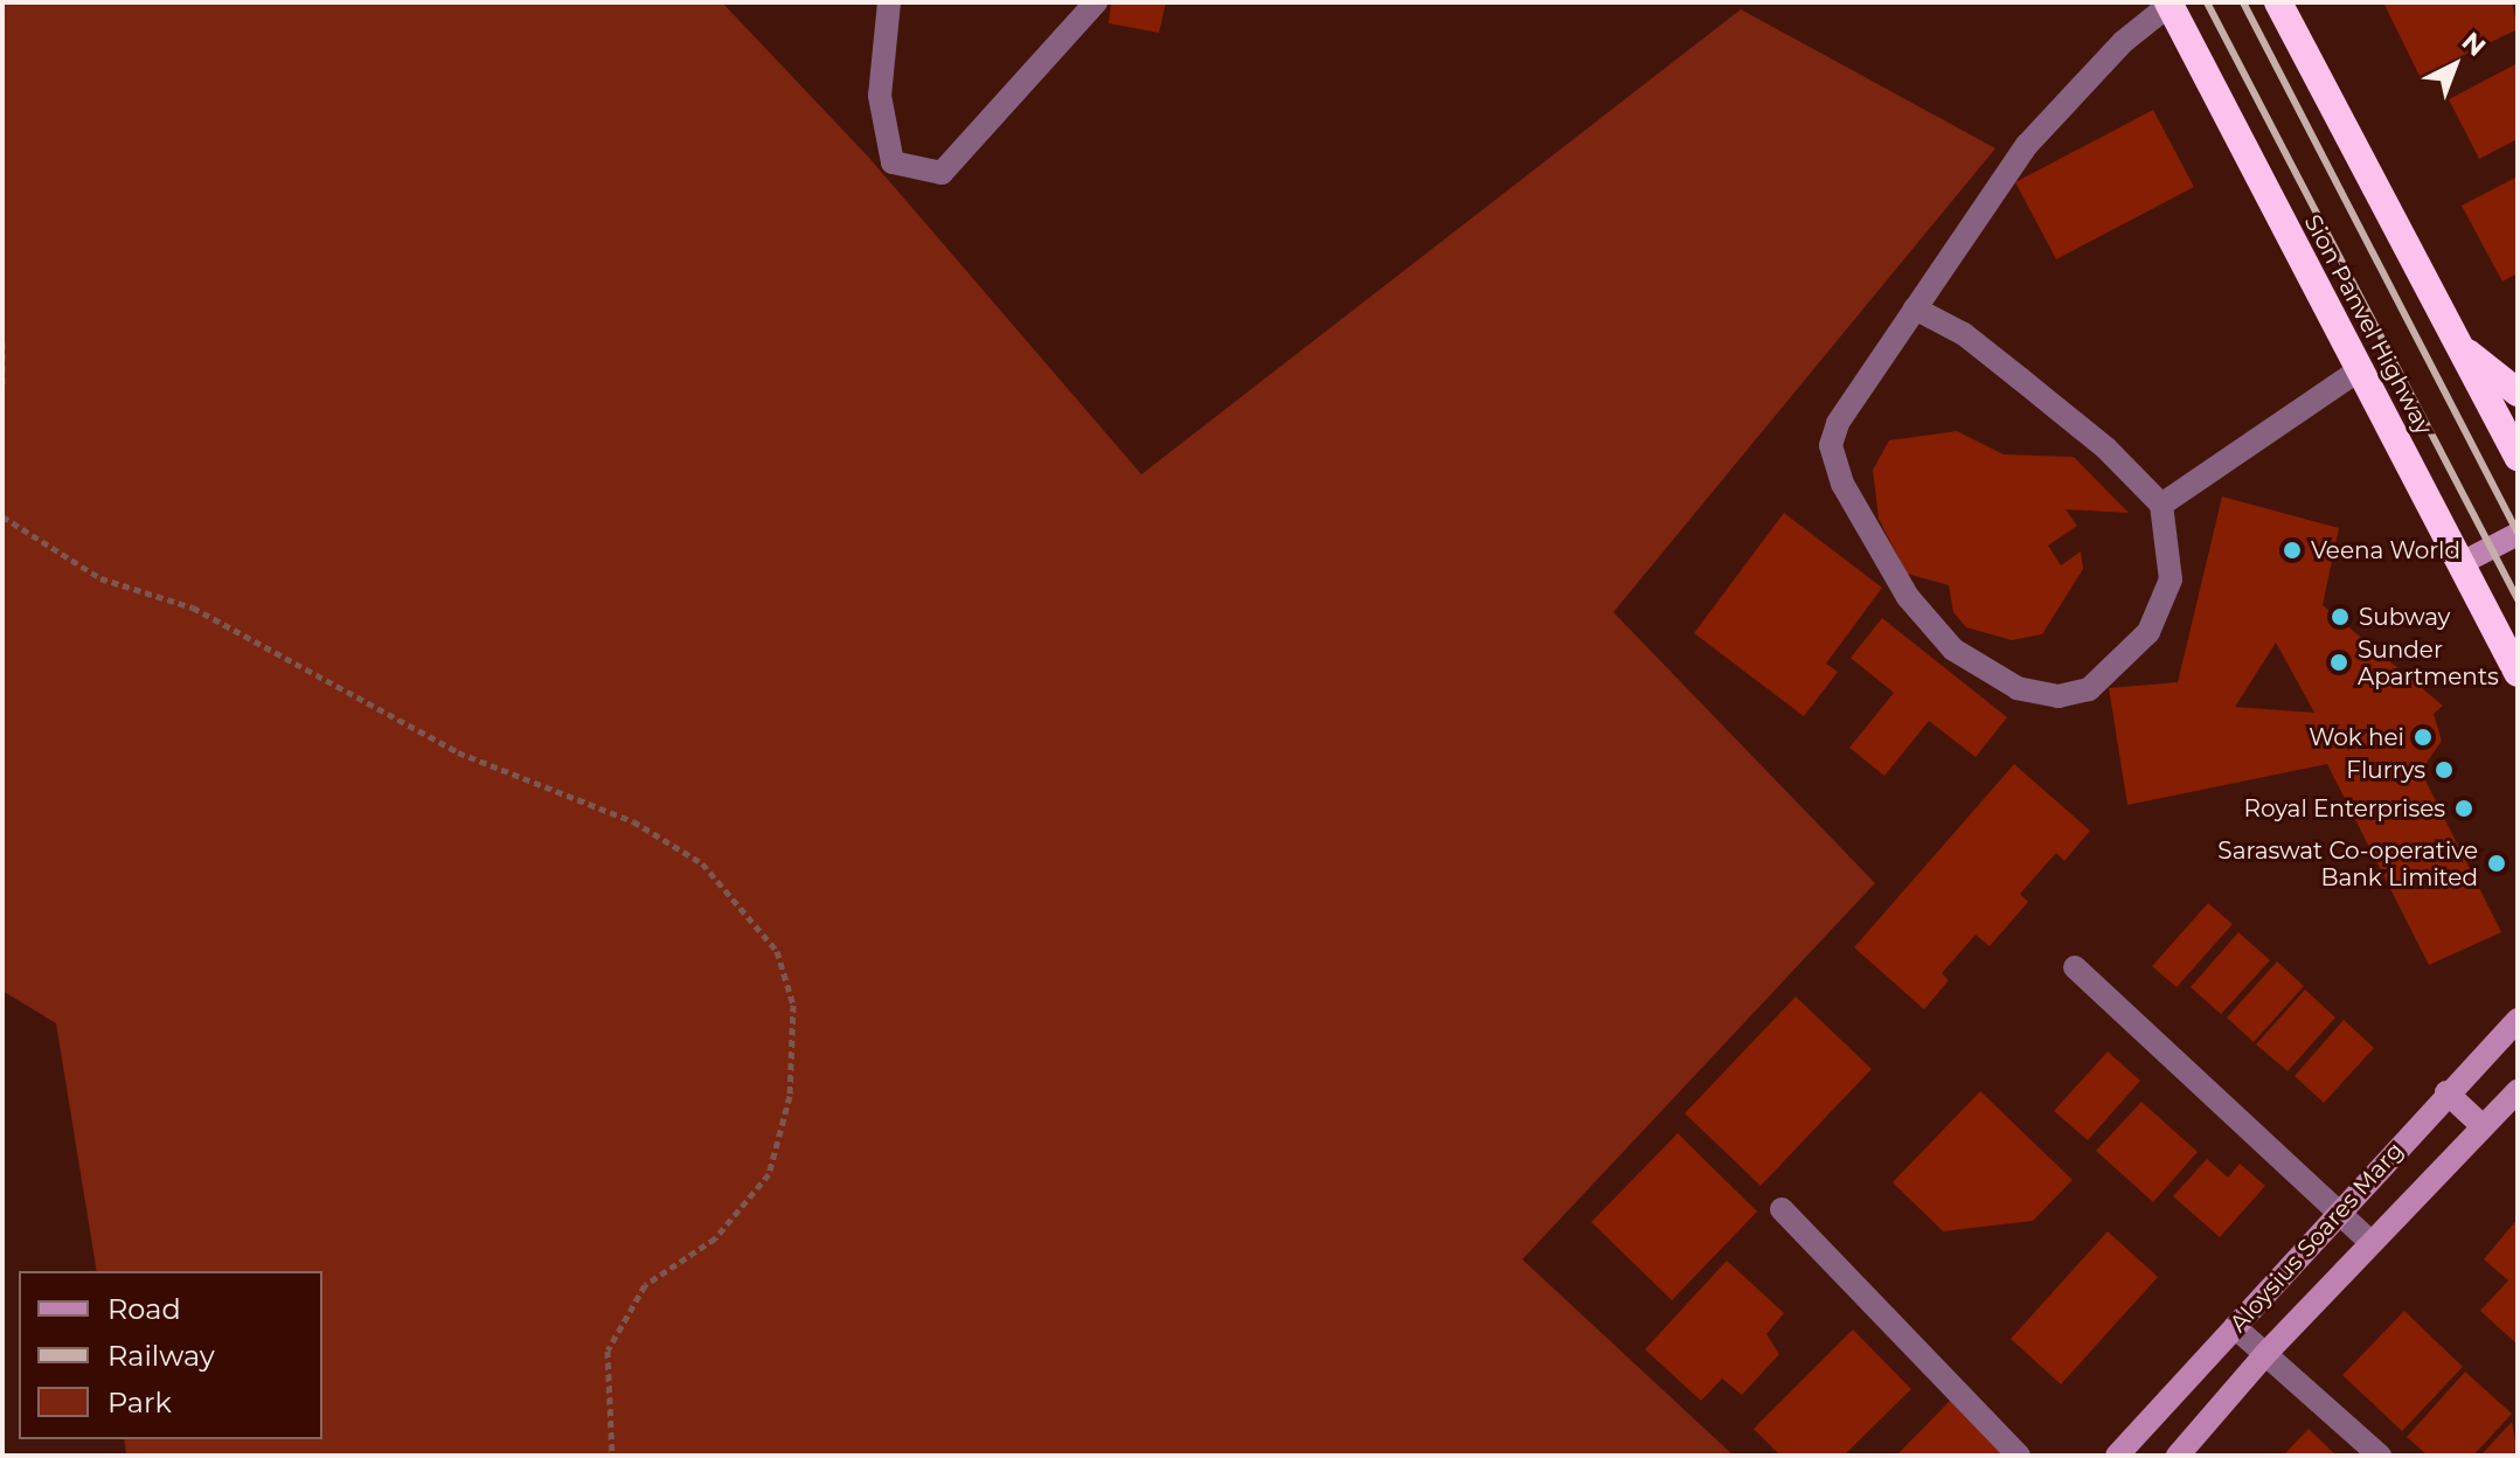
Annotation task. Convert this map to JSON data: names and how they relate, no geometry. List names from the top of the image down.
{
  "streets": {
    "highway": ["Sion Panvel Highway"],
    "main road": ["Aloysius Soares Marg"]
  },
  "places": [
    "Veena World",
    "Subway",
    "Sunder Apartments",
    "Wok hei",
    "Flurrys",
    "Royal Enterprises",
    "Saraswat Co-operative Bank Limited"
  ],
  "legend": ["Road", "Railway", "Park"],
  "north": "top right"
}
